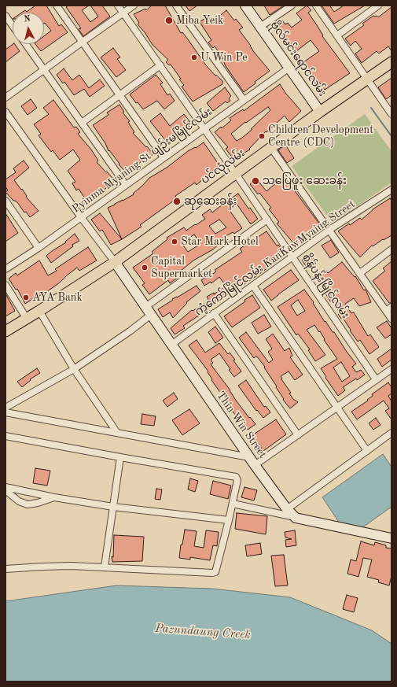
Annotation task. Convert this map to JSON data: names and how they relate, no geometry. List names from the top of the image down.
{
  "streets": {
    "main road": ["ဗိုလ်မင်းရောင်လမ်း", "ပင်လုံလမ်း", "Thin Win Street"],
    "street": ["Pyinma Myaning St ပျဉ်းမမြိုင်လမ်း", "ကံ့ကော်မြိုင်လမ်း KanKawMyaing Street", "စိန်ပန်းမြိုင်လမ်း"]
  },
  "crossings": [
    ["ဗိုလ်မင်းရောင်လမ်း", "Pyinma Myaning St ပျဉ်းမမြိုင်လမ်း"],
    ["ဗိုလ်မင်းရောင်လမ်း", "ပင်လုံလမ်း"],
    ["Pyinma Myaning St ပျဉ်းမမြိုင်လမ်း", "စိန်ပန်းမြိုင်လမ်း"],
    ["ပင်လုံလမ်း", "စိန်ပန်းမြိုင်လမ်း"],
    ["ပင်လုံလမ်း", "Thin Win Street"],
    ["ကံ့ကော်မြိုင်လမ်း KanKawMyaing Street", "စိန်ပန်းမြိုင်လမ်း"],
    ["ကံ့ကော်မြိုင်လမ်း KanKawMyaing Street", "Thin Win Street"]
  ],
  "water": ["Pazundaung Creek"],
  "places": [
    "Miba Yeik",
    "U Win Pe",
    "Children Development Centre (CDC)",
    "သပြေဖူး ဆေးခန်း",
    "ဆုဆေးခန်း",
    "Star Mark Hotel",
    "Capital Supermarket",
    "AYA Bank"
  ],
  "north": "top"
}
